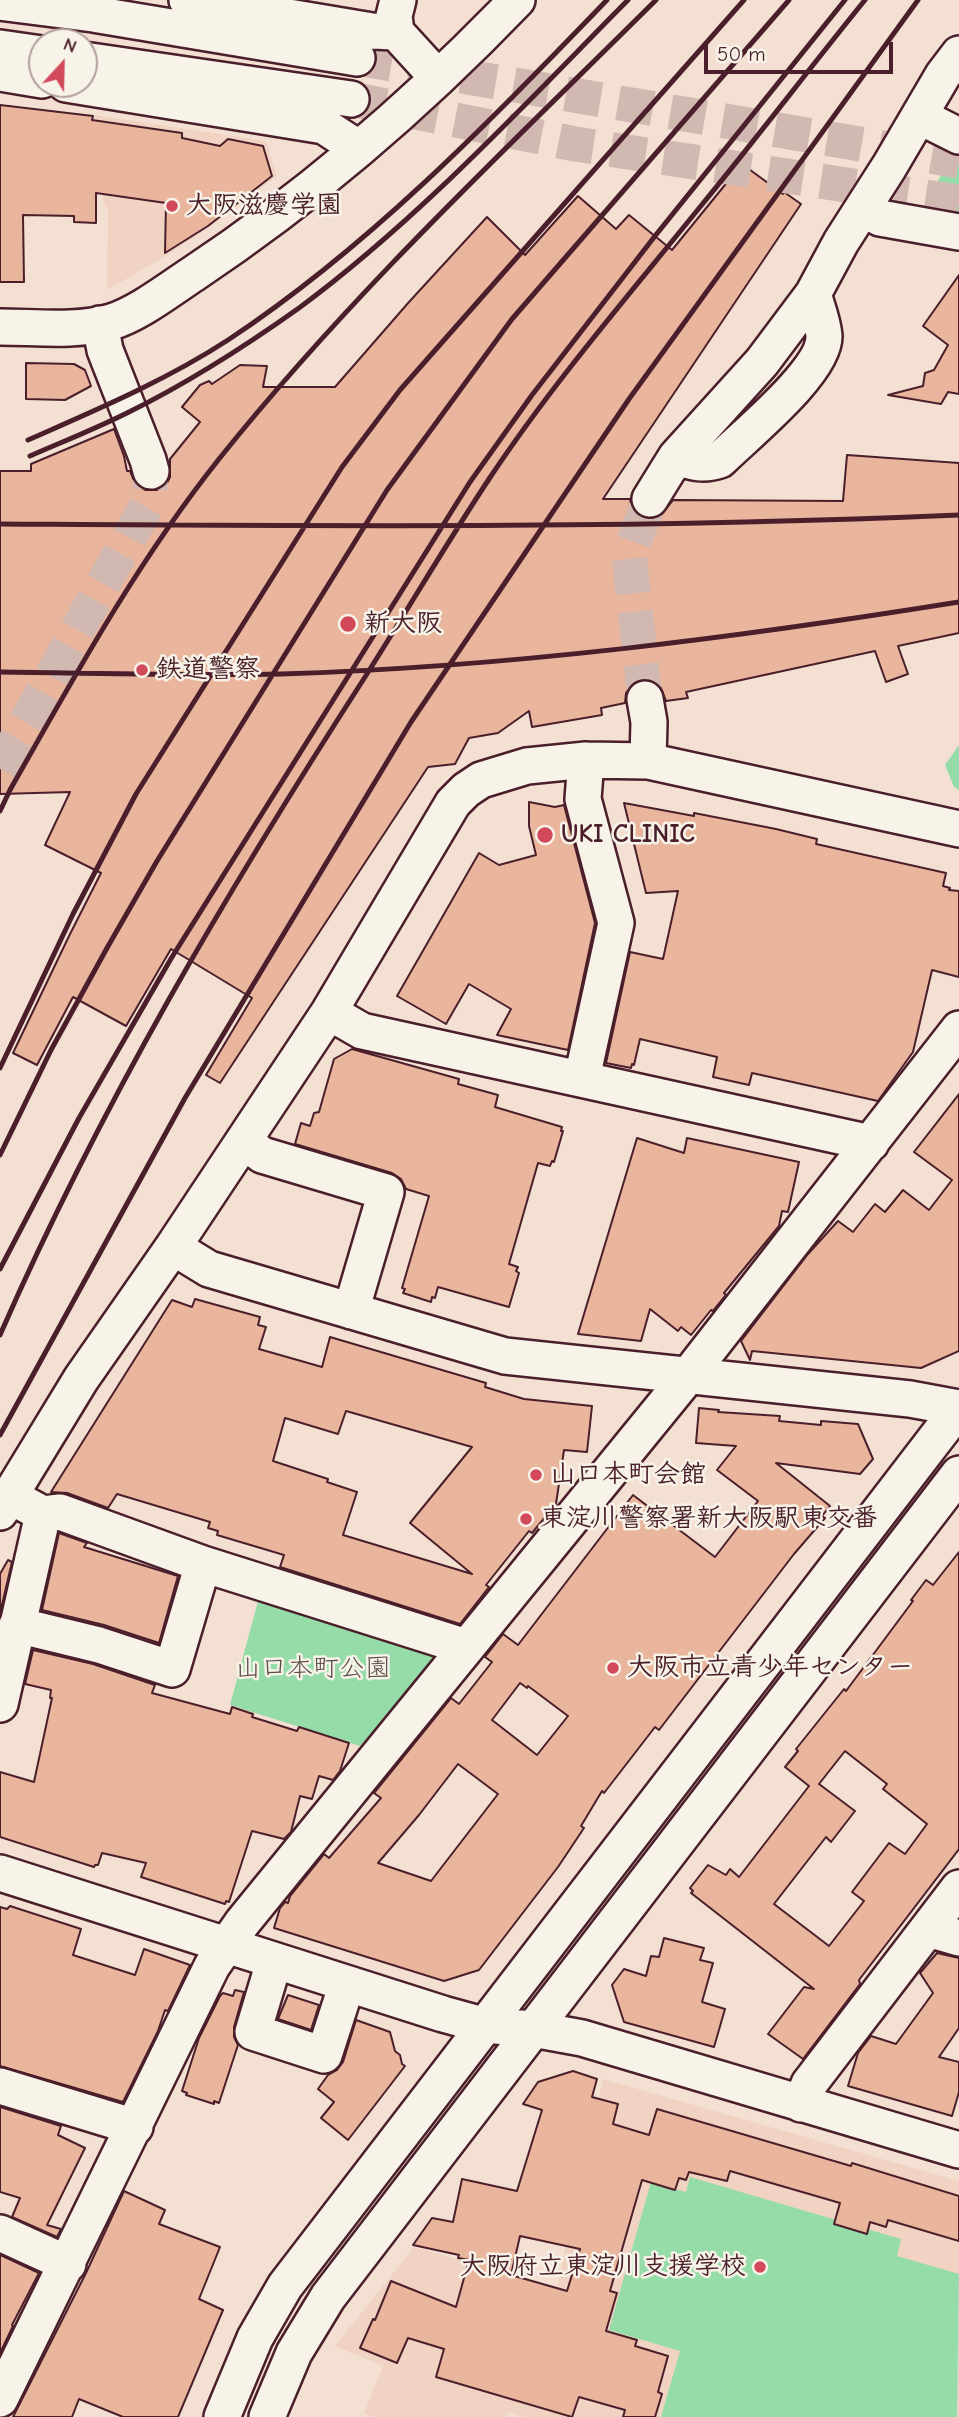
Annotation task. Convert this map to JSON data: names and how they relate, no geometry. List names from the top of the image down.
{
  "parks": ["山口本町公園"],
  "places": [
    "大阪滋慶学園",
    "新大阪",
    "鉄道警察",
    "UKI CLINIC",
    "山口本町会館",
    "東淀川警察署新大阪駅東交番",
    "大阪市立青少年センター",
    "大阪府立東淀川支援学校"
  ],
  "scale_bar": "50 m",
  "north": "top"
}
